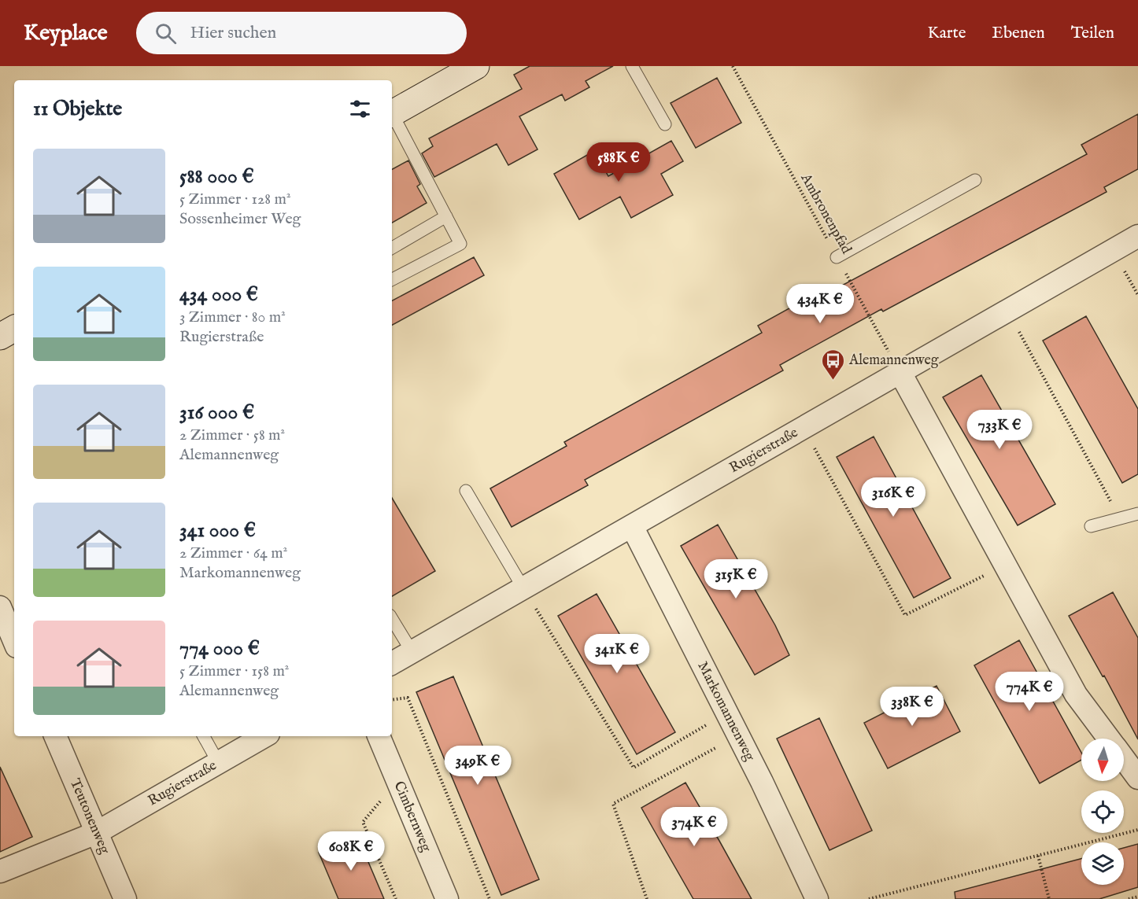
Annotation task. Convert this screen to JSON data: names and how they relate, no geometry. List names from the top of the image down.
{
  "streets": {
    "street": [
      "Rugierstraße",
      "Markomannenweg",
      "Teutonenweg",
      "Cimbernweg"
    ],
    "path": ["Ambronenpfad"]
  },
  "crossings": [
    ["Ambronenpfad", "Rugierstraße"],
    ["Rugierstraße", "Markomannenweg"],
    ["Rugierstraße", "Teutonenweg"]
  ],
  "places": {
    "bus stop": ["Alemannenweg"]
  },
  "north": "bottom",
  "page": {
    "header": "Keyplace",
    "search": "Hier suchen",
    "nav": ["Karte", "Ebenen", "Teilen"],
    "heading": "11 Objekte",
    "list": [
      {
        "name": "588 000 €",
        "note": "5 Zimmer · 128 m² · Sossenheimer Weg"
      },
      {
        "name": "434 000 €",
        "note": "3 Zimmer · 80 m² · Rugierstraße"
      },
      {
        "name": "316 000 €",
        "note": "2 Zimmer · 58 m² · Alemannenweg"
      },
      {
        "name": "341 000 €",
        "note": "2 Zimmer · 64 m² · Markomannenweg"
      },
      {
        "name": "774 000 €",
        "note": "5 Zimmer · 158 m² · Alemannenweg"
      }
    ],
    "price": [
      "588K €",
      "434K €",
      "733K €",
      "316K €",
      "315K €",
      "341K €",
      "774K €",
      "338K €",
      "349K €",
      "374K €",
      "608K €"
    ]
  }
}
